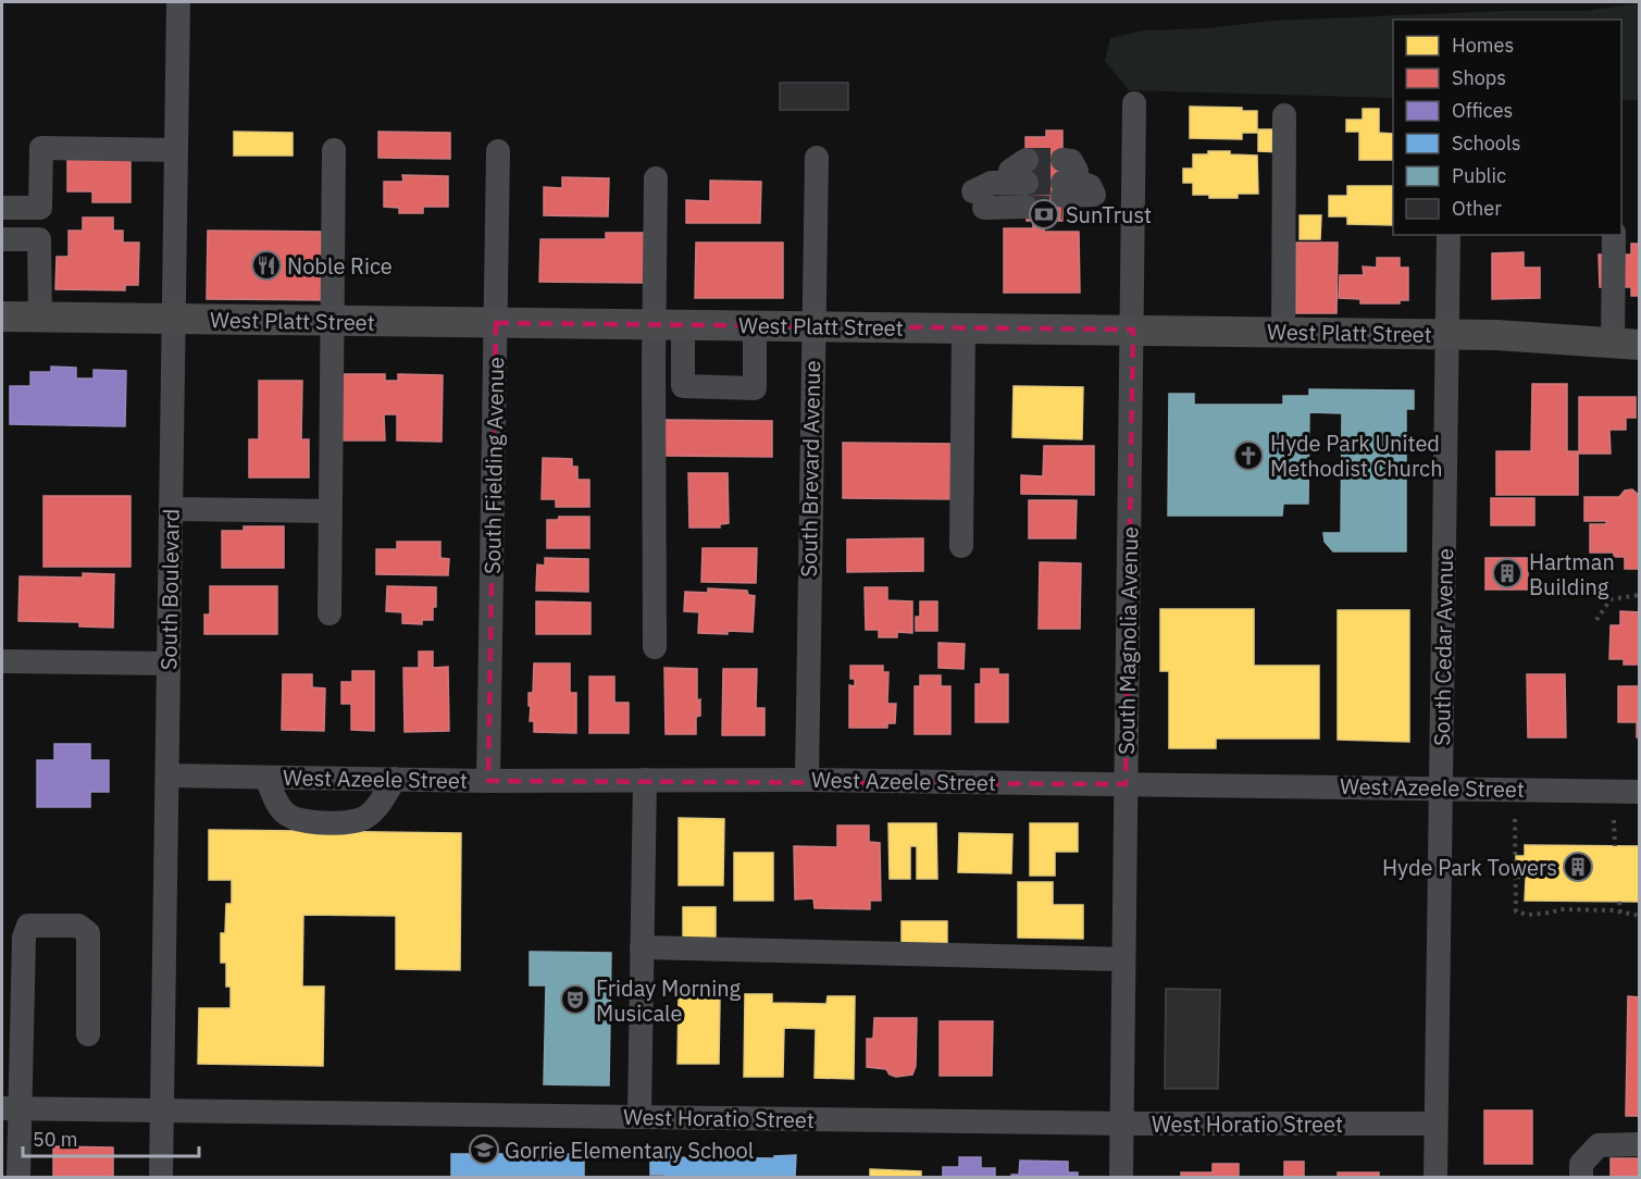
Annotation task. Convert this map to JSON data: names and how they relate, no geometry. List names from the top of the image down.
{
  "streets": {
    "main road": ["West Platt Street"],
    "street": [
      "South Fielding Avenue",
      "South Brevard Avenue",
      "South Boulevard",
      "South Magnolia Avenue",
      "South Cedar Avenue",
      "West Azeele Street",
      "West Horatio Street"
    ]
  },
  "crossings": [
    ["West Platt Street", "South Fielding Avenue"],
    ["West Platt Street", "South Brevard Avenue"],
    ["West Platt Street", "South Boulevard"],
    ["West Platt Street", "South Magnolia Avenue"],
    ["West Platt Street", "South Cedar Avenue"],
    ["South Fielding Avenue", "West Azeele Street"],
    ["South Brevard Avenue", "West Azeele Street"],
    ["South Boulevard", "West Azeele Street"],
    ["South Boulevard", "West Horatio Street"],
    ["South Magnolia Avenue", "West Azeele Street"],
    ["South Magnolia Avenue", "West Horatio Street"],
    ["South Cedar Avenue", "West Azeele Street"],
    ["South Cedar Avenue", "West Horatio Street"]
  ],
  "places": {
    "bank": ["SunTrust"],
    "restaurant": ["Noble Rice"],
    "church": ["Hyde Park United Methodist Church"],
    "building": ["Hartman Building", "Hyde Park Towers"],
    "theatre": ["Friday Morning Musicale"],
    "school or university": ["Gorrie Elementary School"]
  },
  "legend": [
    "Homes",
    "Shops",
    "Offices",
    "Schools",
    "Public",
    "Other"
  ],
  "scale_bar": "50 m"
}
